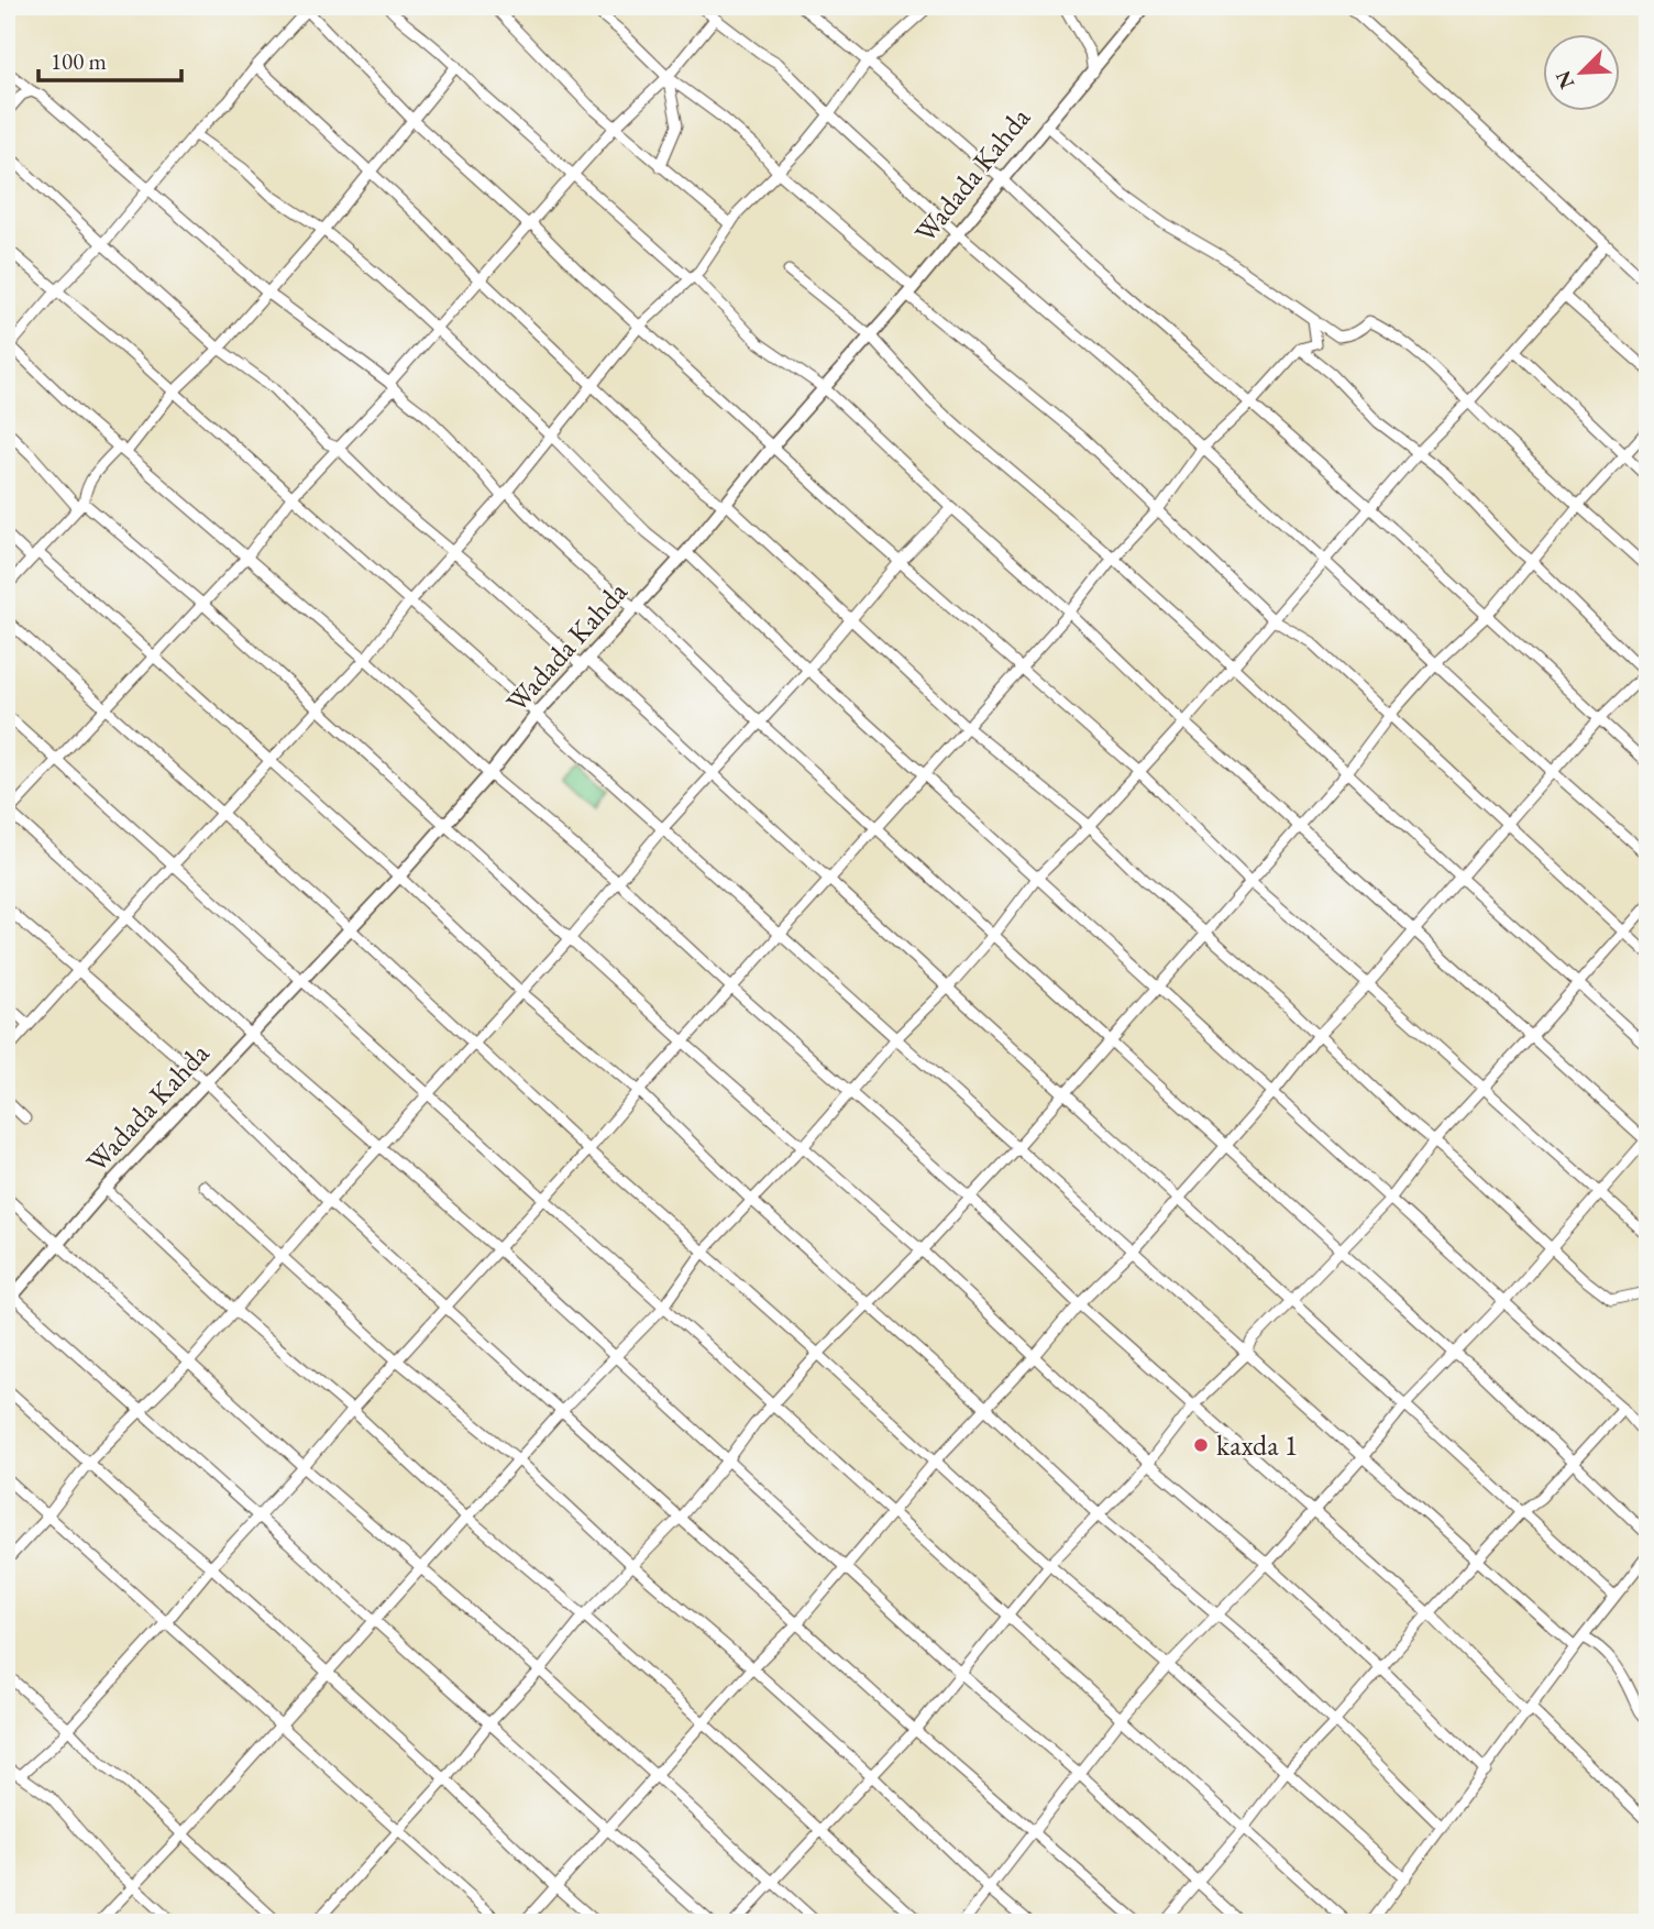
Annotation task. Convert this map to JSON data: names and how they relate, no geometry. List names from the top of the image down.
{
  "streets": {
    "main road": ["Wadada Kahda"]
  },
  "places": ["kaxda 1"],
  "scale_bar": "100 m",
  "north": "bottom left"
}
